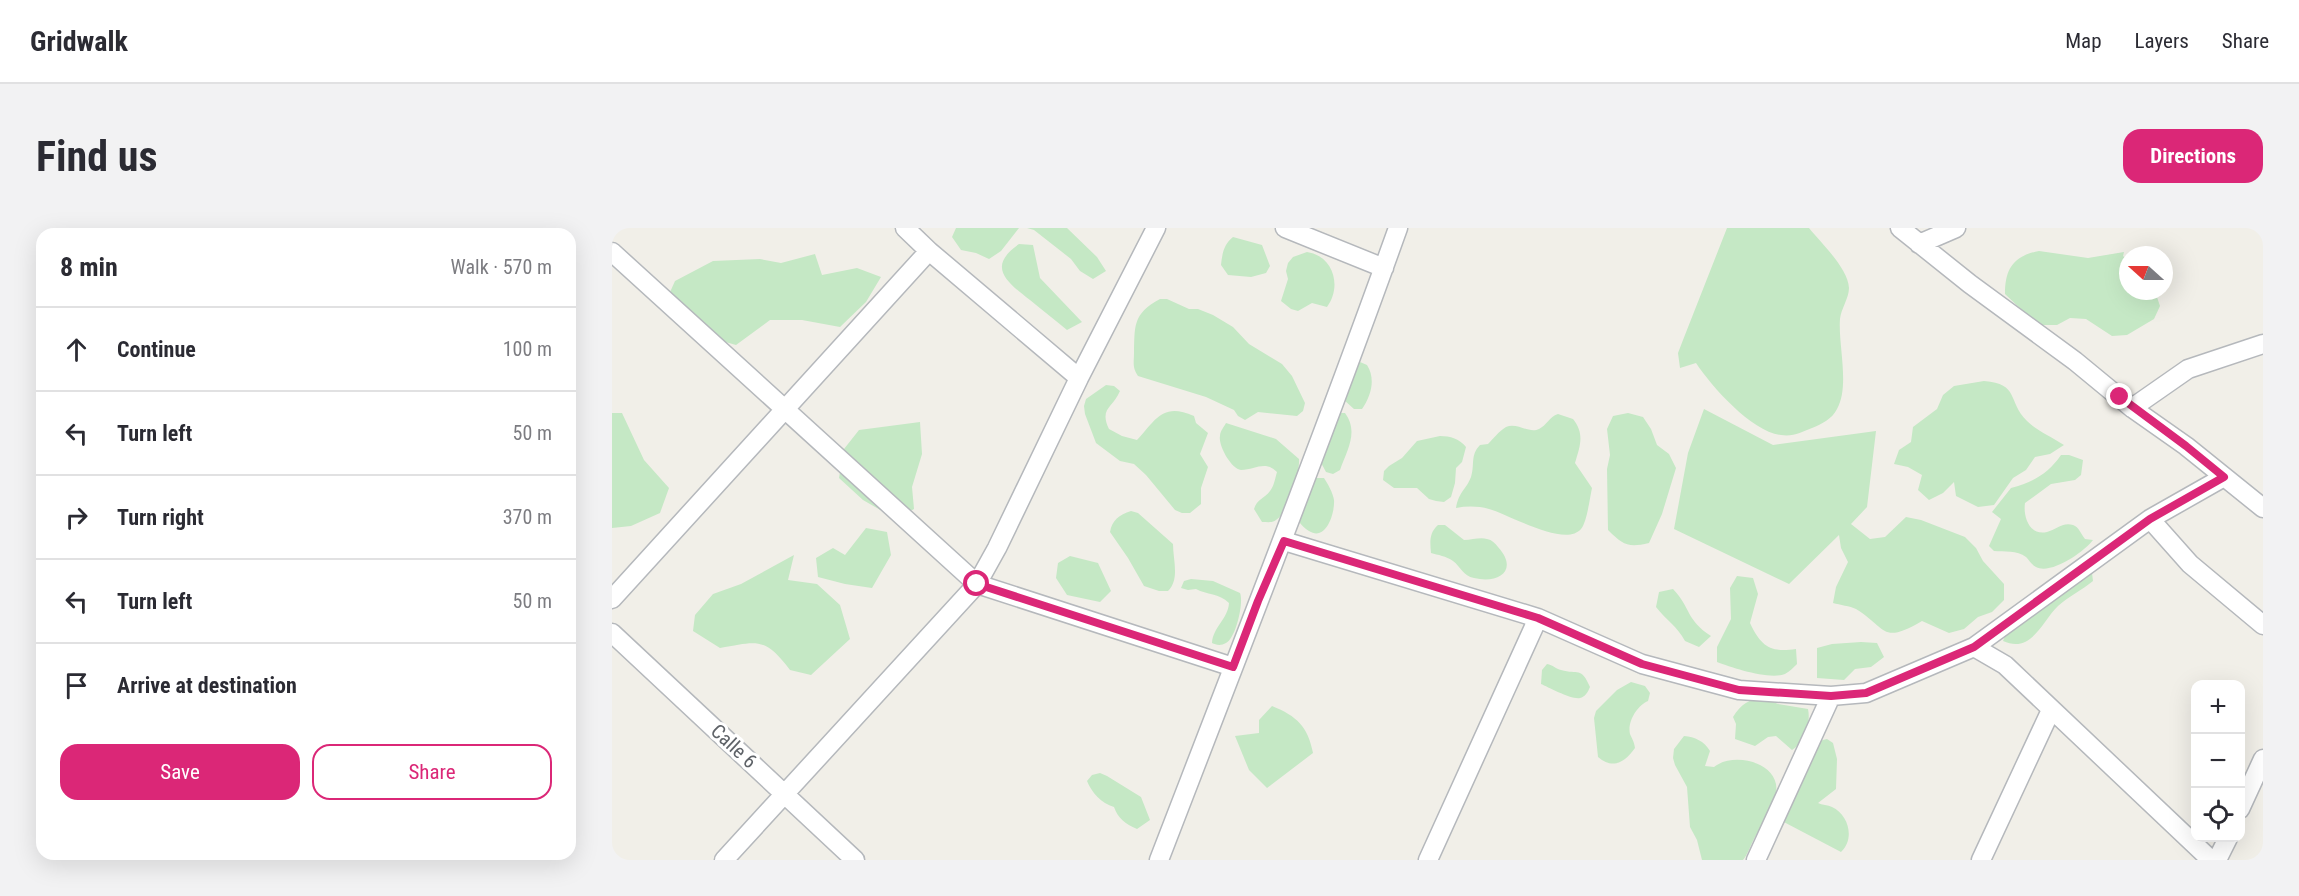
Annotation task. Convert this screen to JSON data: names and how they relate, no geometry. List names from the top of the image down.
{
  "streets": {
    "street": ["Calle 6"]
  },
  "north": "left",
  "page": {
    "header": "Gridwalk",
    "nav": ["Map", "Layers", "Share"],
    "buttons": [
      "Directions",
      ["Save", "Share"]
    ],
    "title": "Find us",
    "heading": ["8 min", "Walk · 570 m"],
    "list": [
      ["Continue", "100 m"],
      ["Turn left", "50 m"],
      ["Turn right", "370 m"],
      ["Turn left", "50 m"],
      "Arrive at destination"
    ],
    "map_buttons": ["+", "−"]
  }
}
